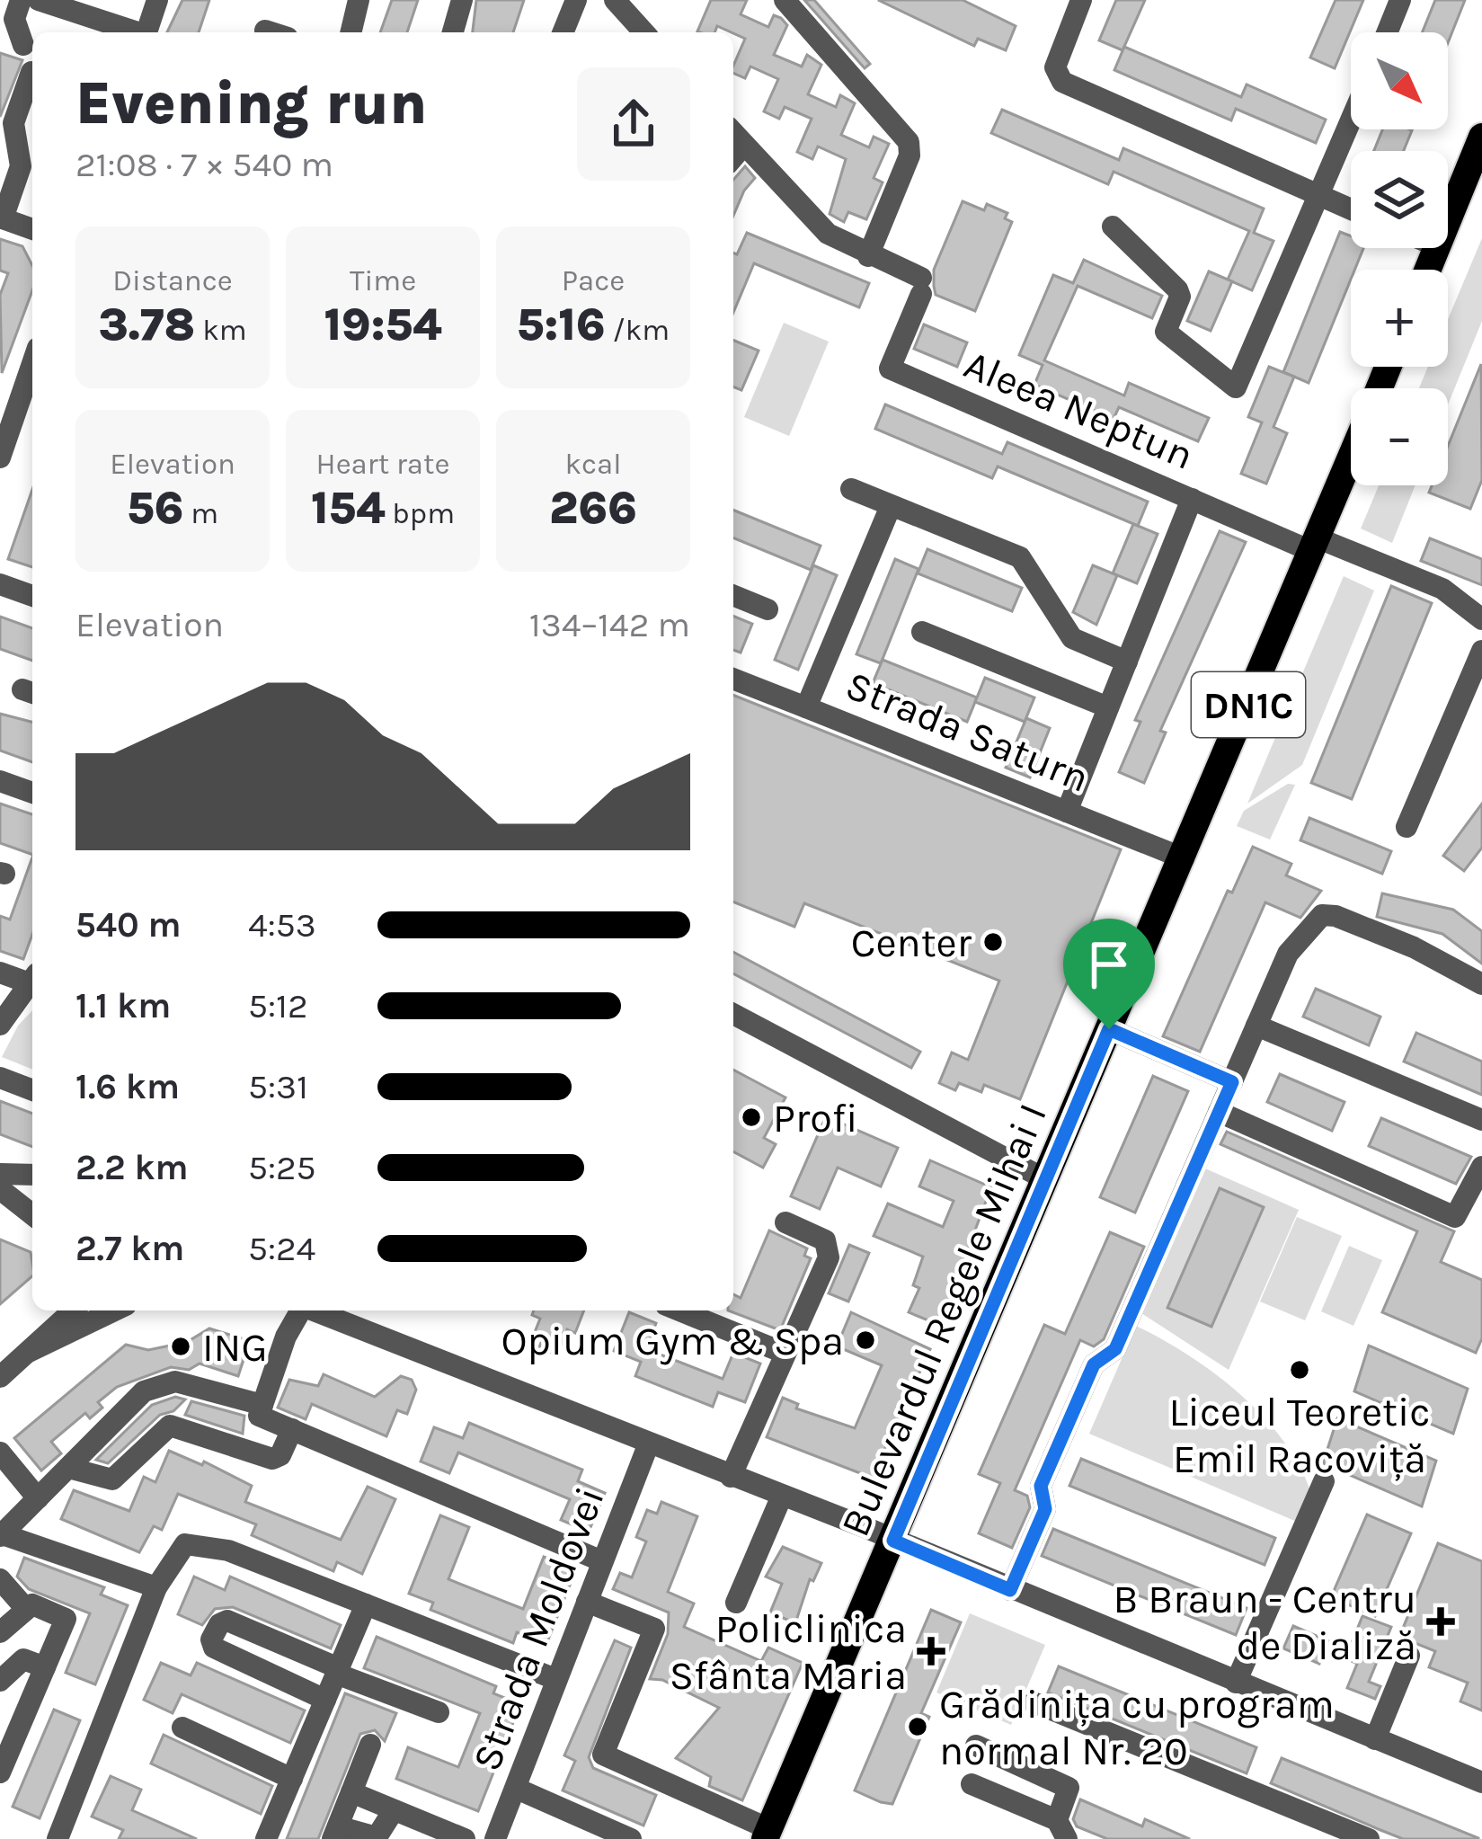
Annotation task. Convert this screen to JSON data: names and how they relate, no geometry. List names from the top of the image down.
{
  "streets": {
    "main road": ["DN1C", "Bulevardul Regele Mihai I"],
    "street": ["Aleea Neptun", "Strada Saturn", "Strada Moldovei"]
  },
  "crossings": [
    ["Aleea Neptun", "Bulevardul Regele Mihai I"],
    ["Strada Saturn", "Bulevardul Regele Mihai I"]
  ],
  "places": {
    "other": [
      "Center",
      "Profi",
      "Opium Gym & Spa",
      "ING",
      "Liceul Teoretic Emil Racoviță",
      "Grădinița cu program normal Nr. 20"
    ],
    "health": ["B Braun - Centru de Dializă", "Policlinica Sfânta Maria"]
  },
  "north": "bottom right",
  "page": {
    "map_buttons": ["+", "−"],
    "heading": ["Evening run", "21:08 · 7 × 540 m"],
    "stats": [
      ["Distance", "3.78 km"],
      ["Time", "19:54"],
      ["Pace", "5:16 /km"],
      ["Elevation", "56 m"],
      ["Heart rate", "154 bpm"],
      ["kcal", "266"]
    ],
    "chart": ["Elevation", "134–142 m"],
    "list": [
      {
        "name": "540 m",
        "note": "4:53"
      },
      {
        "name": "1.1 km",
        "note": "5:12"
      },
      {
        "name": "1.6 km",
        "note": "5:31"
      },
      {
        "name": "2.2 km",
        "note": "5:25"
      },
      {
        "name": "2.7 km",
        "note": "5:24"
      }
    ]
  }
}
